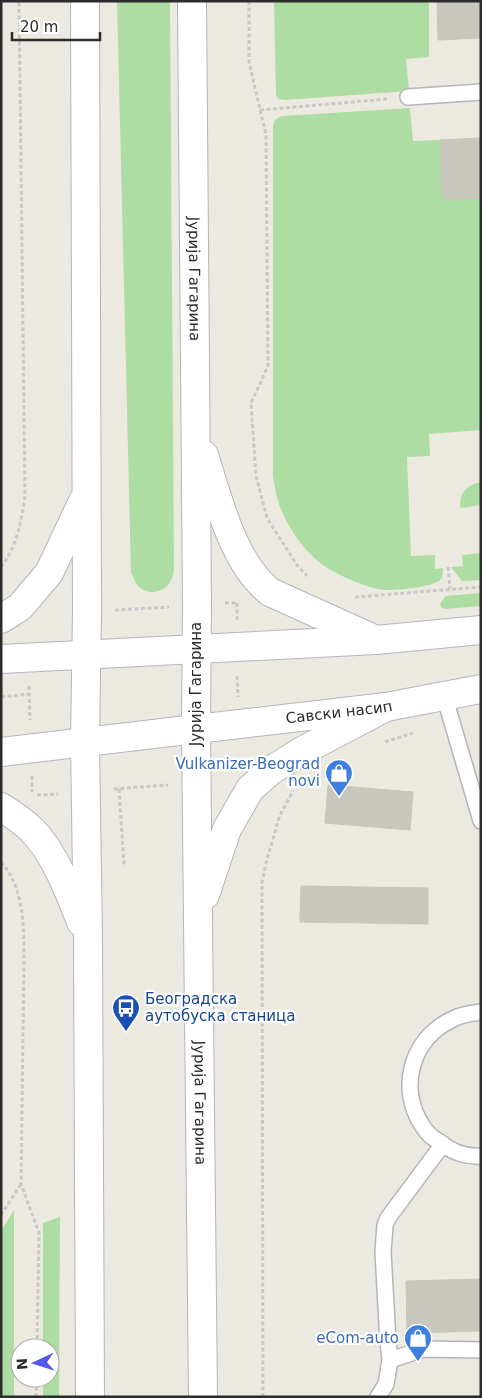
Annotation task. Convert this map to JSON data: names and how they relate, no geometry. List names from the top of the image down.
{
  "streets": {
    "main road": ["Јурија Гагарина", "Савски насип"]
  },
  "crossings": [
    ["Јурија Гагарина", "Савски насип"]
  ],
  "places": {
    "shop": ["Vulkanizer-Beograd novi", "eCom-auto"],
    "bus stop": ["Београдска аутобуска станица"]
  },
  "scale_bar": "20 m",
  "north": "left"
}
